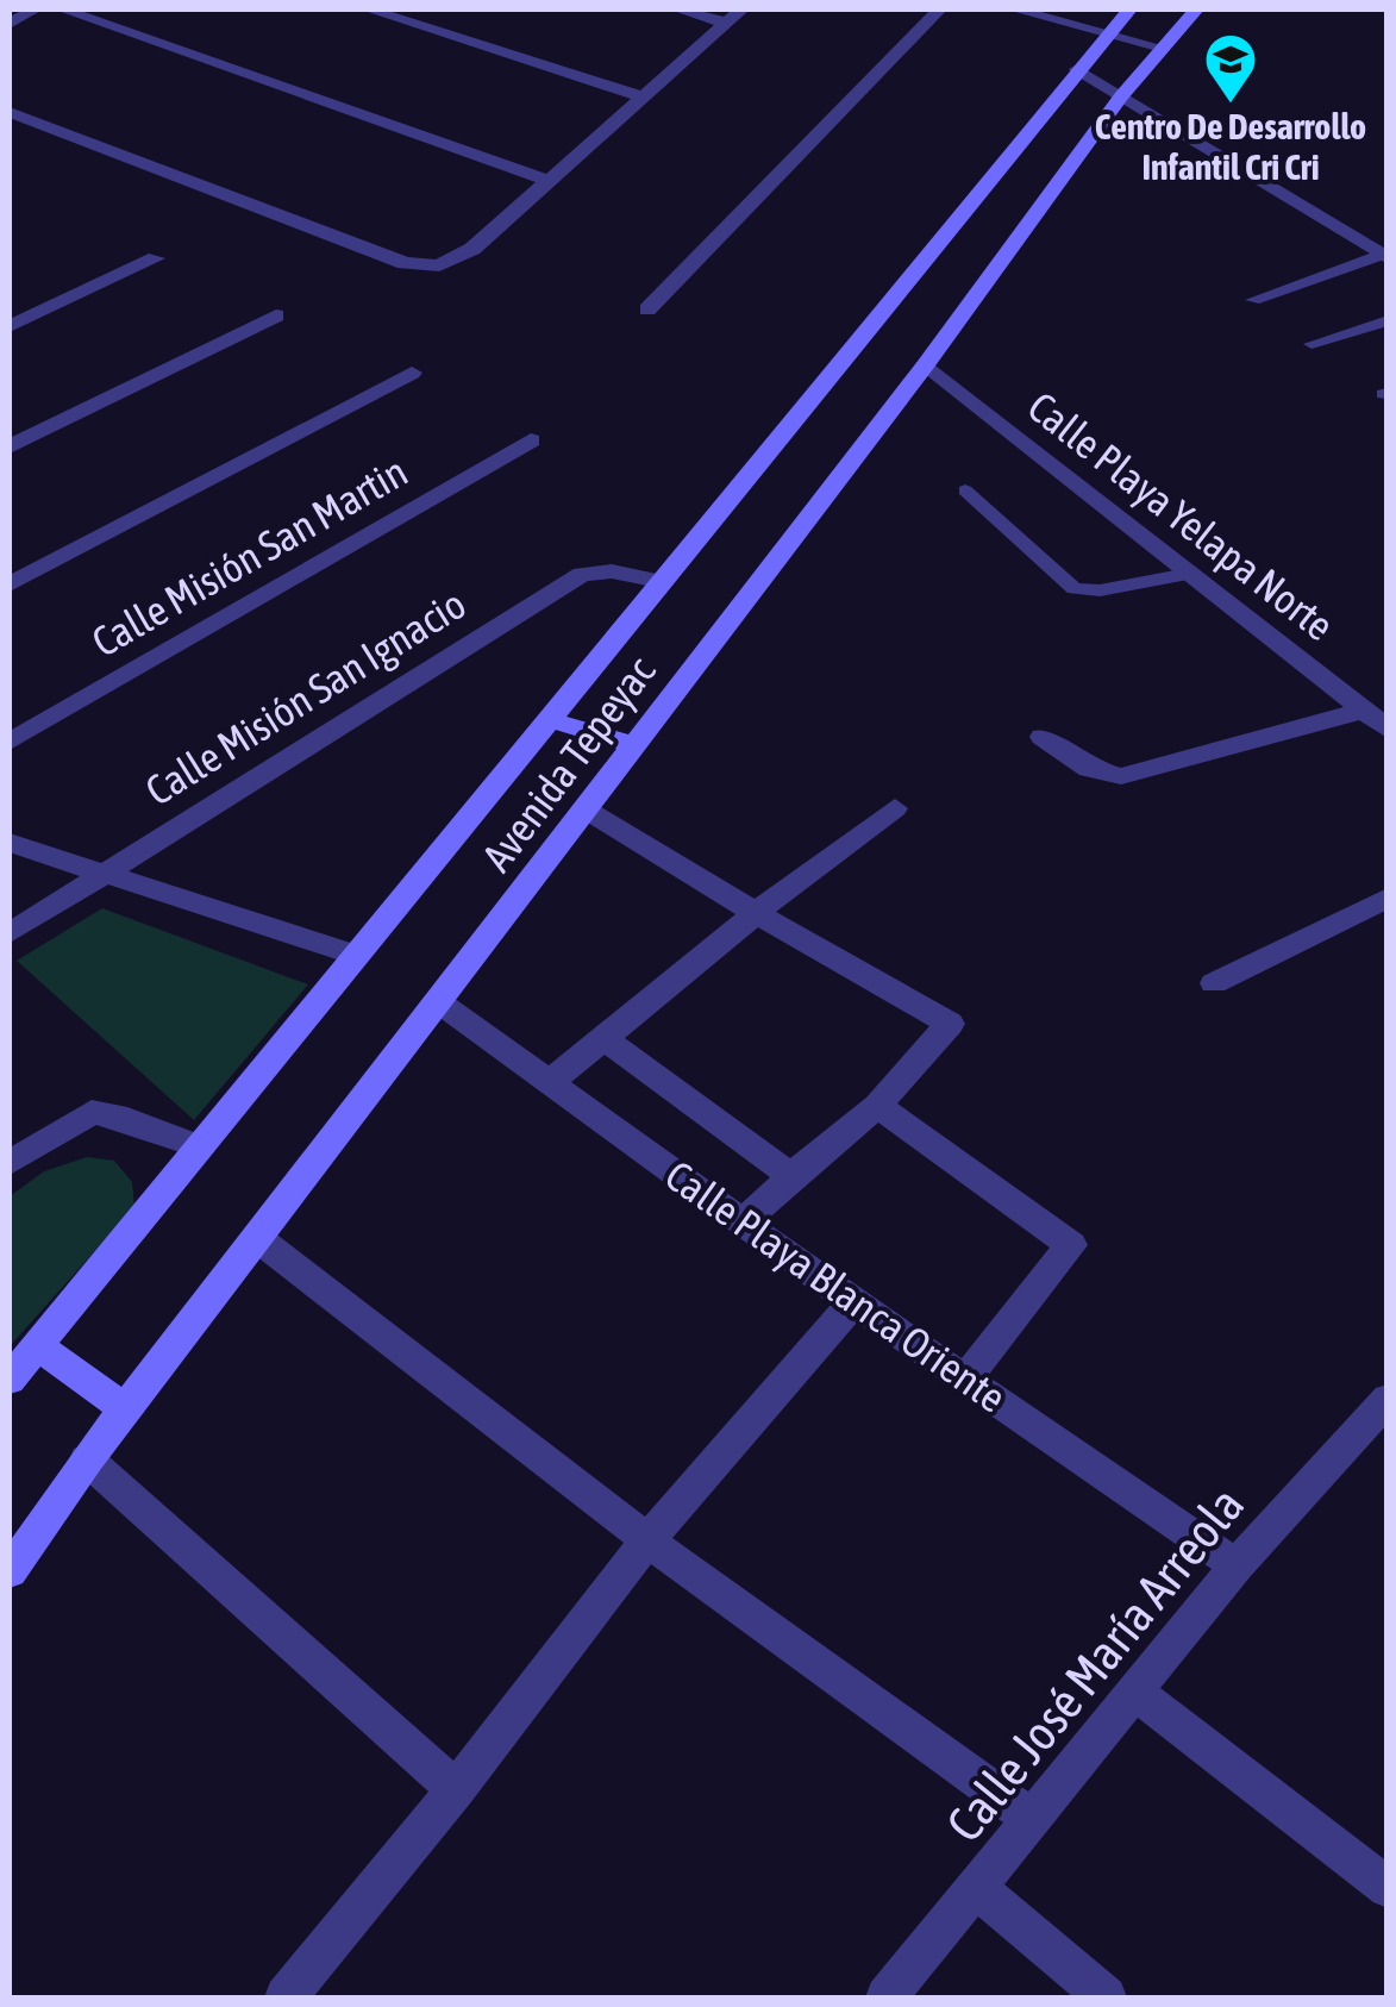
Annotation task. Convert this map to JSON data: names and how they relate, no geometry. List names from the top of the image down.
{
  "streets": {
    "street": [
      "Calle Playa Yelapa Norte",
      "Calle Misión San Martin",
      "Calle Misión San Ignacio",
      "Avenida Tepeyac",
      "Calle Playa Blanca Oriente",
      "Calle José María Arreola"
    ]
  },
  "crossings": [
    ["Calle Playa Yelapa Norte", "Avenida Tepeyac"],
    ["Calle Misión San Ignacio", "Avenida Tepeyac"],
    ["Avenida Tepeyac", "Calle Playa Blanca Oriente"],
    ["Calle Playa Blanca Oriente", "Calle José María Arreola"]
  ],
  "places": {
    "school or university": ["Centro De Desarrollo Infantil Cri Cri"]
  }
}
